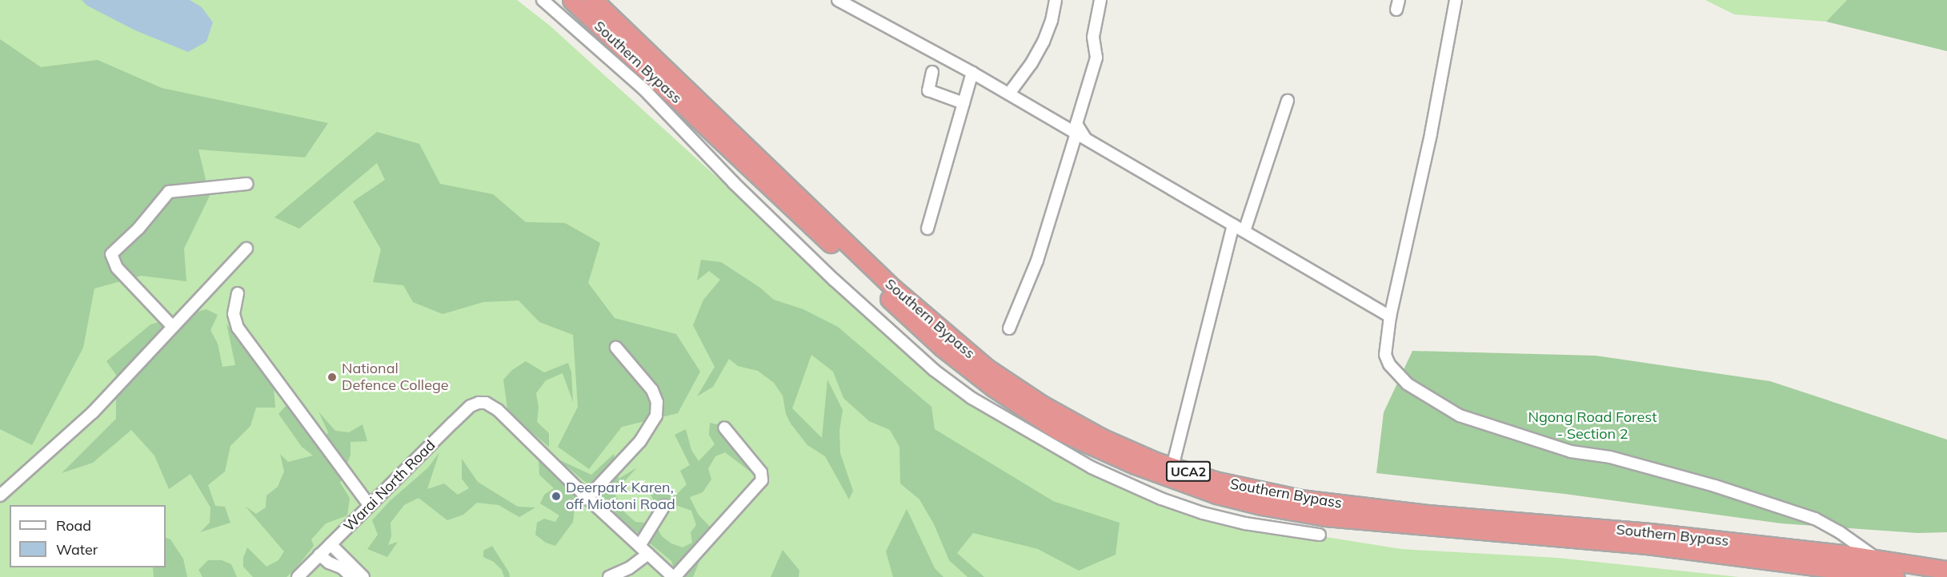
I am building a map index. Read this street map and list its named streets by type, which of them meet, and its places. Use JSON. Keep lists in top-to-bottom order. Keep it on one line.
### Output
{"streets":{"highway":["Southern Bypass","UCA2"],"street":["Warai North Road"]},"parks":["Ngong Road Forest - Section 2"],"places":["National Defence College","Deerpark Karen, off Miotoni Road"],"legend":["Road","Water"]}
